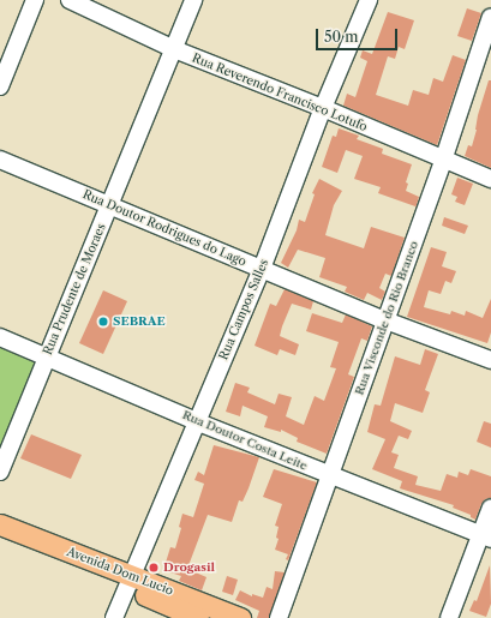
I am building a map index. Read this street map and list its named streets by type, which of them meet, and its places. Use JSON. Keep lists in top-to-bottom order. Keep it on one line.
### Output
{"streets":{"main road":["Avenida Dom Lucio"],"street":["Rua Reverendo Francisco Lotufo","Rua Doutor Rodrigues do Lago","Rua Prudente de Moraes","Rua Campos Salles","Rua Visconde do Rio Branco","Rua Doutor Costa Leite"]},"crossings":[["Rua Reverendo Francisco Lotufo","Rua Prudente de Moraes"],["Rua Reverendo Francisco Lotufo","Rua Campos Salles"],["Rua Reverendo Francisco Lotufo","Rua Visconde do Rio Branco"],["Rua Doutor Rodrigues do Lago","Rua Prudente de Moraes"],["Rua Doutor Rodrigues do Lago","Rua Campos Salles"],["Rua Doutor Rodrigues do Lago","Rua Visconde do Rio Branco"],["Rua Prudente de Moraes","Rua Doutor Costa Leite"],["Rua Campos Salles","Rua Doutor Costa Leite"],["Rua Campos Salles","Avenida Dom Lucio"],["Rua Visconde do Rio Branco","Rua Doutor Costa Leite"]],"places":["SEBRAE","Drogasil"],"scale_bar":"50 m"}
